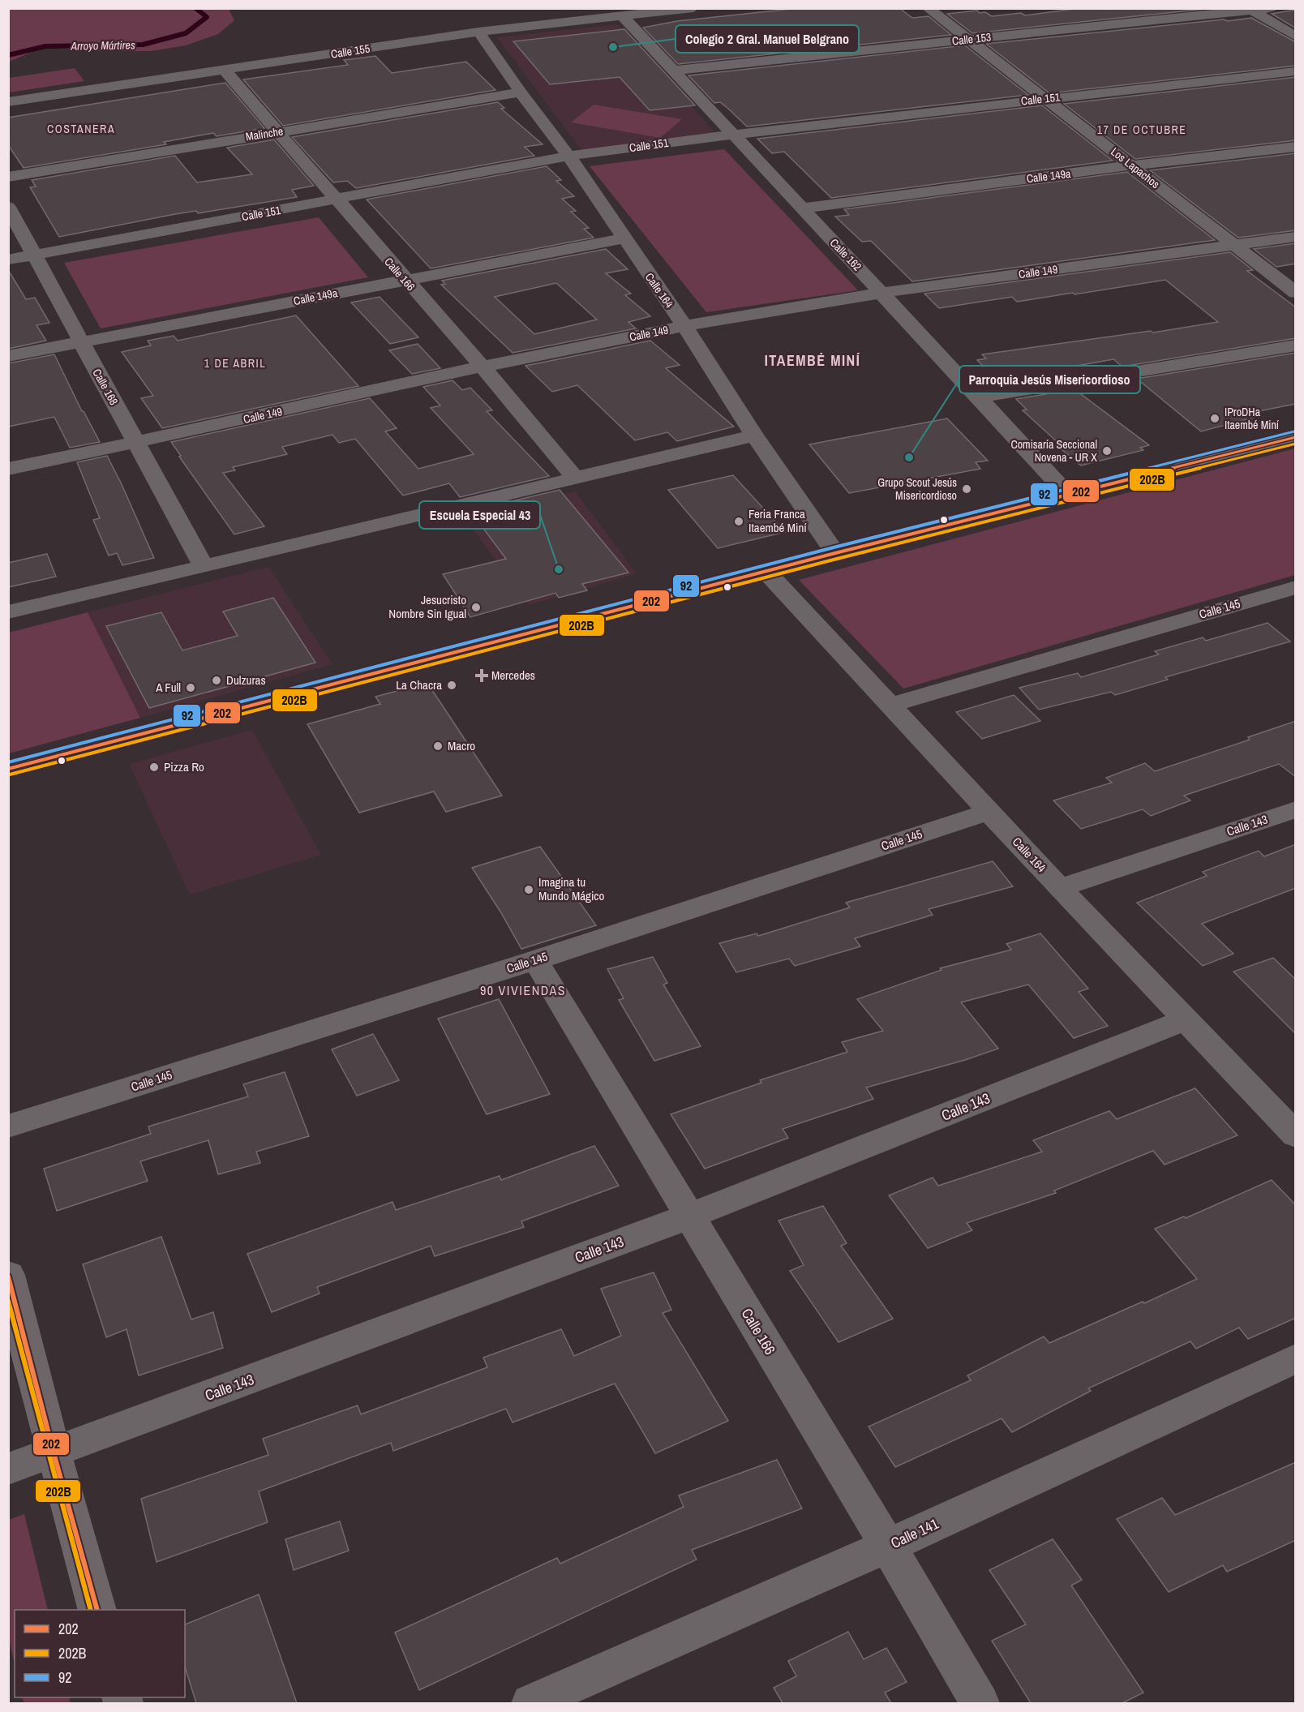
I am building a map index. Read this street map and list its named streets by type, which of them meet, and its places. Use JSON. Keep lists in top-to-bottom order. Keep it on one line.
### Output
{"streets":{"street":["Calle 153","Calle 155","Calle 151","Malinche","Los Lapachos","Calle 149a","Calle 162","Calle 149","Calle 166","Calle 164","Calle 168","Calle 145","Calle 143","Calle 141"]},"crossings":[["Calle 153","Los Lapachos"],["Calle 153","Calle 162"],["Calle 155","Calle 162"],["Calle 155","Calle 166"],["Calle 155","Calle 164"],["Calle 151","Los Lapachos"],["Calle 151","Calle 162"],["Calle 151","Calle 166"],["Calle 151","Calle 164"],["Calle 151","Calle 168"],["Malinche","Calle 166"],["Malinche","Calle 164"],["Los Lapachos","Calle 149a"],["Los Lapachos","Calle 149"],["Calle 149a","Calle 162"],["Calle 149a","Calle 166"],["Calle 149a","Calle 164"],["Calle 149a","Calle 168"],["Calle 162","Calle 149"],["Calle 149","Calle 166"],["Calle 149","Calle 164"],["Calle 149","Calle 168"],["Calle 166","Calle 145"],["Calle 166","Calle 143"],["Calle 166","Calle 141"],["Calle 164","Calle 145"],["Calle 164","Calle 143"]],"districts":["COSTANERA","17 DE OCTUBRE","ITAEMBÉ MINÍ","1 DE ABRIL","90 VIVIENDAS"],"water":["Arroyo Mártires"],"places":{"other":["Colegio 2 Gral. Manuel Belgrano","IProDHa Itaembé Miní","Comisaría Seccional Novena - UR X","Parroquia Jesús Misericordioso","Grupo Scout Jesús Misericordioso","Feria Franca Itaembé Miní","Escuela Especial 43","Jesucristo Nombre Sin Igual","Dulzuras","La Chacra","A Full","Macro","Pizza Ro","Imagina tu Mundo Mágico"],"health":["Mercedes"]},"lines":["transit line 92","transit line 202","transit line 202B"],"legend":["202","202B","92"]}
